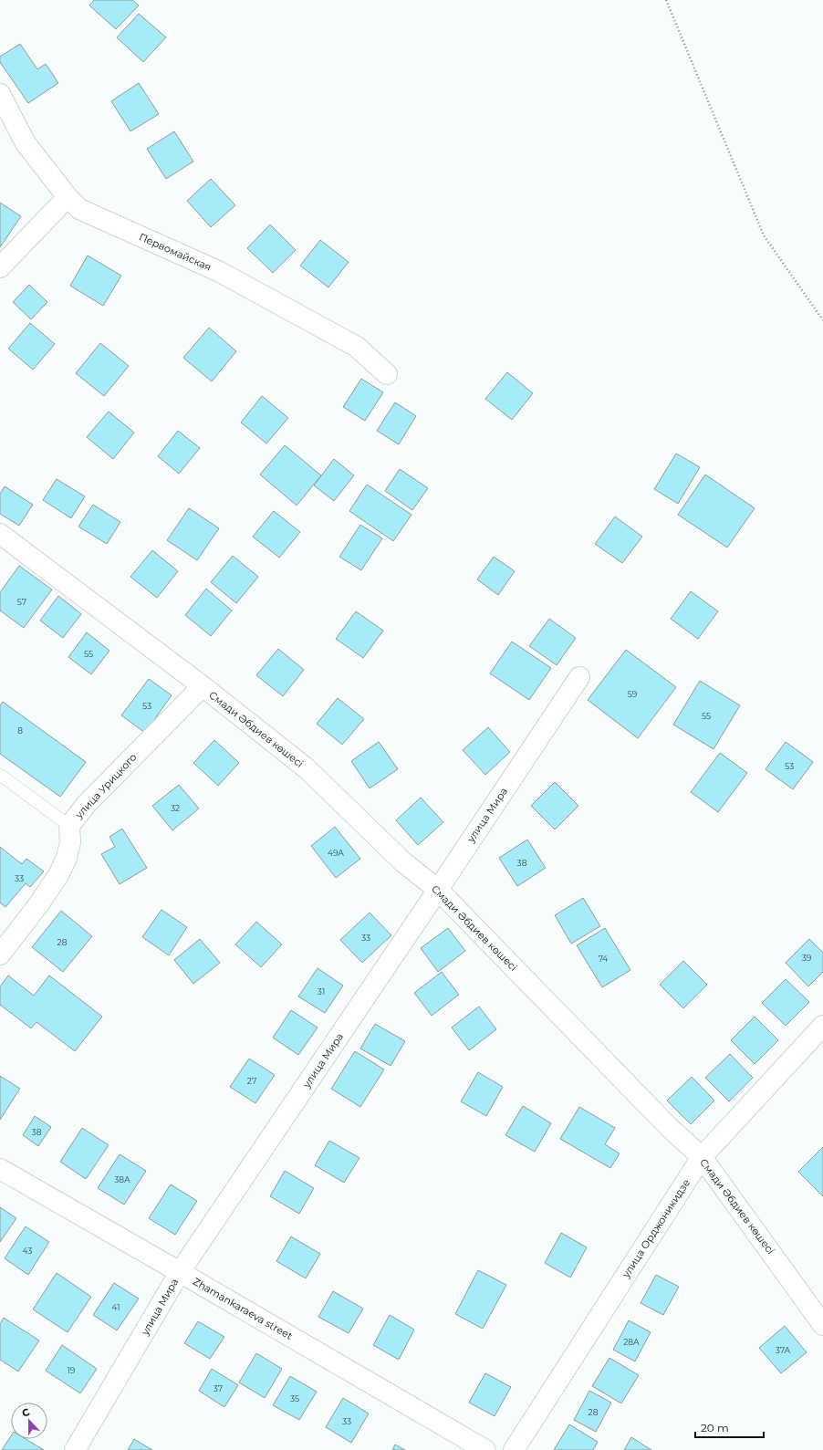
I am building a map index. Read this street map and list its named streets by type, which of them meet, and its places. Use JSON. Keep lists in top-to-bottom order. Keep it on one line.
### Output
{"streets":{"street":["Первомайская","Смади Әбдиев көшесі","улица Урицкого","улица Мира","улица Орджоникидзе","Zhamankaraeva street"]},"crossings":[["Смади Әбдиев көшесі","улица Урицкого"],["Смади Әбдиев көшесі","улица Мира"],["Смади Әбдиев көшесі","улица Орджоникидзе"],["улица Мира","Zhamankaraeva street"]],"house_numbers":["57","55","59","53","55","8","53","32","49А","38","33","33","28","39","74","31","27","38","38А","43","41","28А","37А","19","37","35","28","33"],"scale_bar":"20 m","north":"top"}
